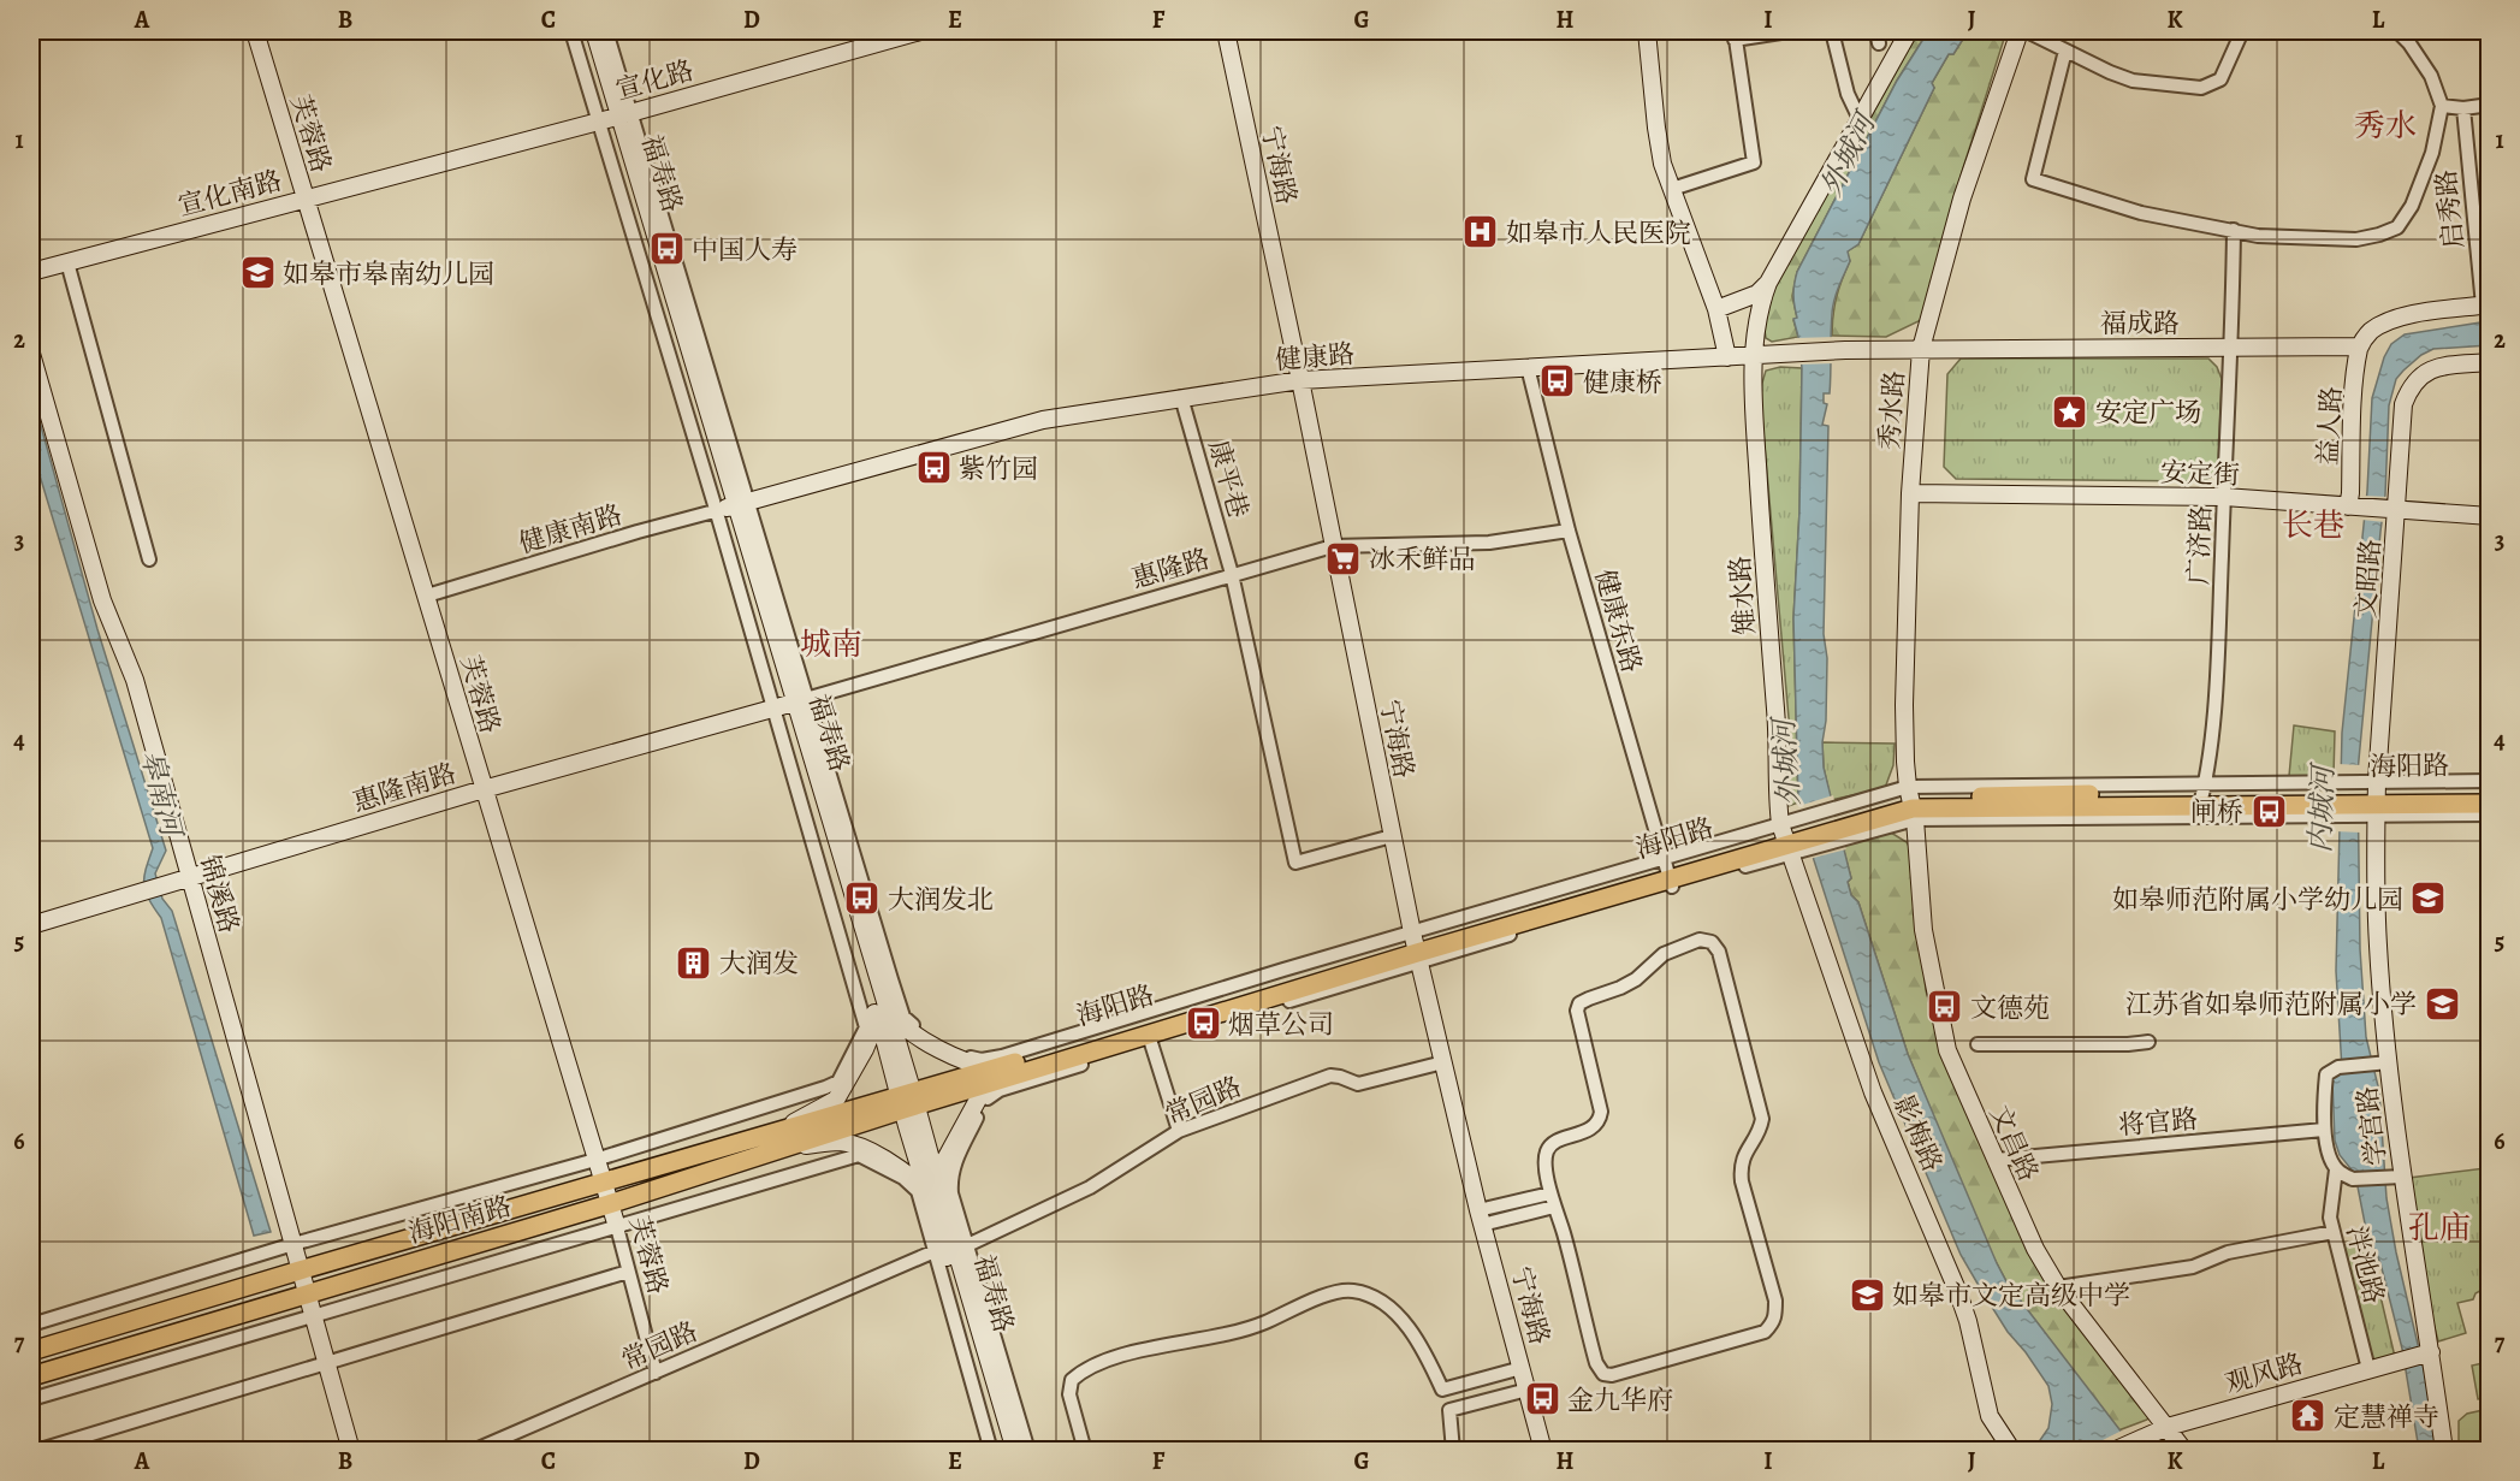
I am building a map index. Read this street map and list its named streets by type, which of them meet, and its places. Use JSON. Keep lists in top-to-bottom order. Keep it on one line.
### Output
{"streets":{"main road":["海阳路","海阳南路"],"street":["宣化路","芙蓉路","宁海路","福寿路","宣化南路","启秀路","福成路","健康路","秀水路","益人路","安定街","康平巷","健康南路","广济路","惠隆路","文昭路","雉水路","健康东路","惠隆南路","锦溪路","常园路","将官路","学宫路","影梅路","文昌路","泮池路","观风路"]},"crossings":[["宣化路","福寿路"],["宣化路","宣化南路"],["芙蓉路","宣化南路"],["芙蓉路","健康南路"],["芙蓉路","惠隆南路"],["芙蓉路","常园路"],["芙蓉路","海阳南路"],["宁海路","健康路"],["宁海路","康平巷"],["宁海路","惠隆路"],["宁海路","海阳路"],["宁海路","常园路"],["福寿路","宣化南路"],["福寿路","健康路"],["福寿路","健康南路"],["福寿路","惠隆路"],["福寿路","海阳路"],["福寿路","惠隆南路"],["福寿路","常园路"],["福寿路","海阳南路"],["福成路","健康路"],["福成路","秀水路"],["福成路","益人路"],["福成路","广济路"],["健康路","秀水路"],["健康路","康平巷"],["健康路","健康南路"],["健康路","雉水路"],["健康路","健康东路"],["秀水路","安定街"],["秀水路","海阳路"],["秀水路","文昌路"],["益人路","安定街"],["安定街","广济路"],["安定街","文昭路"],["康平巷","惠隆路"],["广济路","海阳路"],["惠隆路","健康东路"],["惠隆路","惠隆南路"],["文昭路","海阳路"],["文昭路","学宫路"],["雉水路","海阳路"],["雉水路","影梅路"],["健康东路","海阳路"],["海阳路","学宫路"],["海阳路","影梅路"],["海阳路","文昌路"],["海阳路","海阳南路"],["惠隆南路","锦溪路"],["锦溪路","海阳南路"],["将官路","文昌路"],["将官路","泮池路"],["学宫路","泮池路"],["学宫路","观风路"],["文昌路","观风路"],["泮池路","观风路"]],"districts":["秀水","长巷","城南","孔庙"],"water":["外城河","皋南河","内城河"],"places":{"hospital":["如皋市人民医院"],"bus stop":["中国人寿","健康桥","紫竹园","闸桥","大润发北","文德苑","烟草公司","金九华府"],"school or university":["如皋市皋南幼儿园","如皋师范附属小学幼儿园","江苏省如皋师范附属小学","如皋市文定高级中学"],"place":["安定广场"],"supermarket":["冰禾鲜品"],"building":["大润发"],"temple":["定慧禅寺"]},"grid":{"columns":["A","B","C","D","E","F","G","H","I","J","K","L"],"rows":["1","2","3","4","5","6","7"]}}
